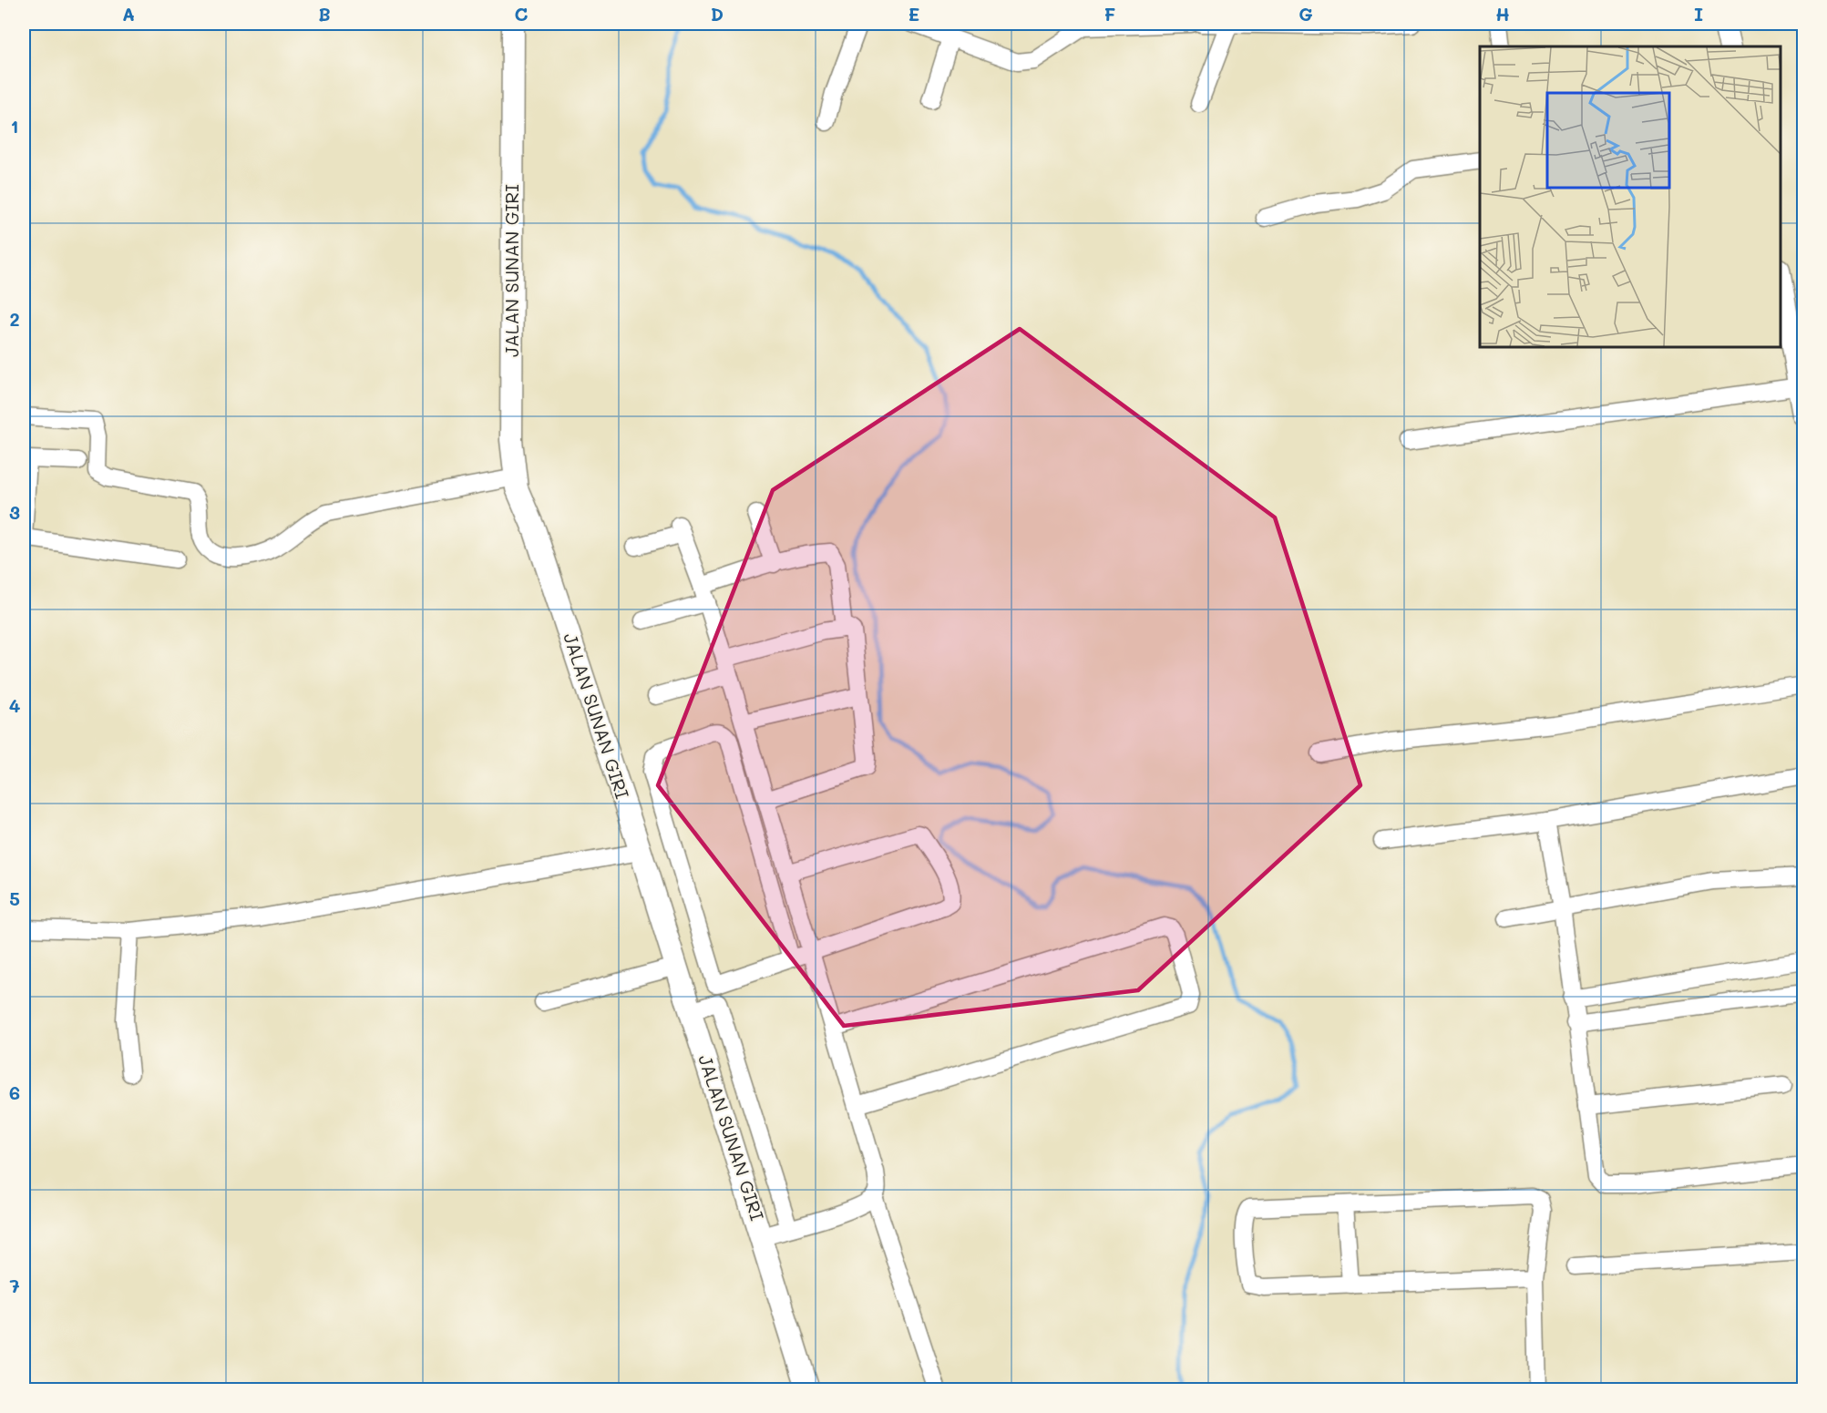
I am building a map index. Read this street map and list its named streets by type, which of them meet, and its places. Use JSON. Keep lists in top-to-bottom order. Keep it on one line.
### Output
{"streets":{"street":["JALAN SUNAN GIRI"]},"grid":{"columns":["A","B","C","D","E","F","G","H","I"],"rows":["1","2","3","4","5","6","7"]}}
